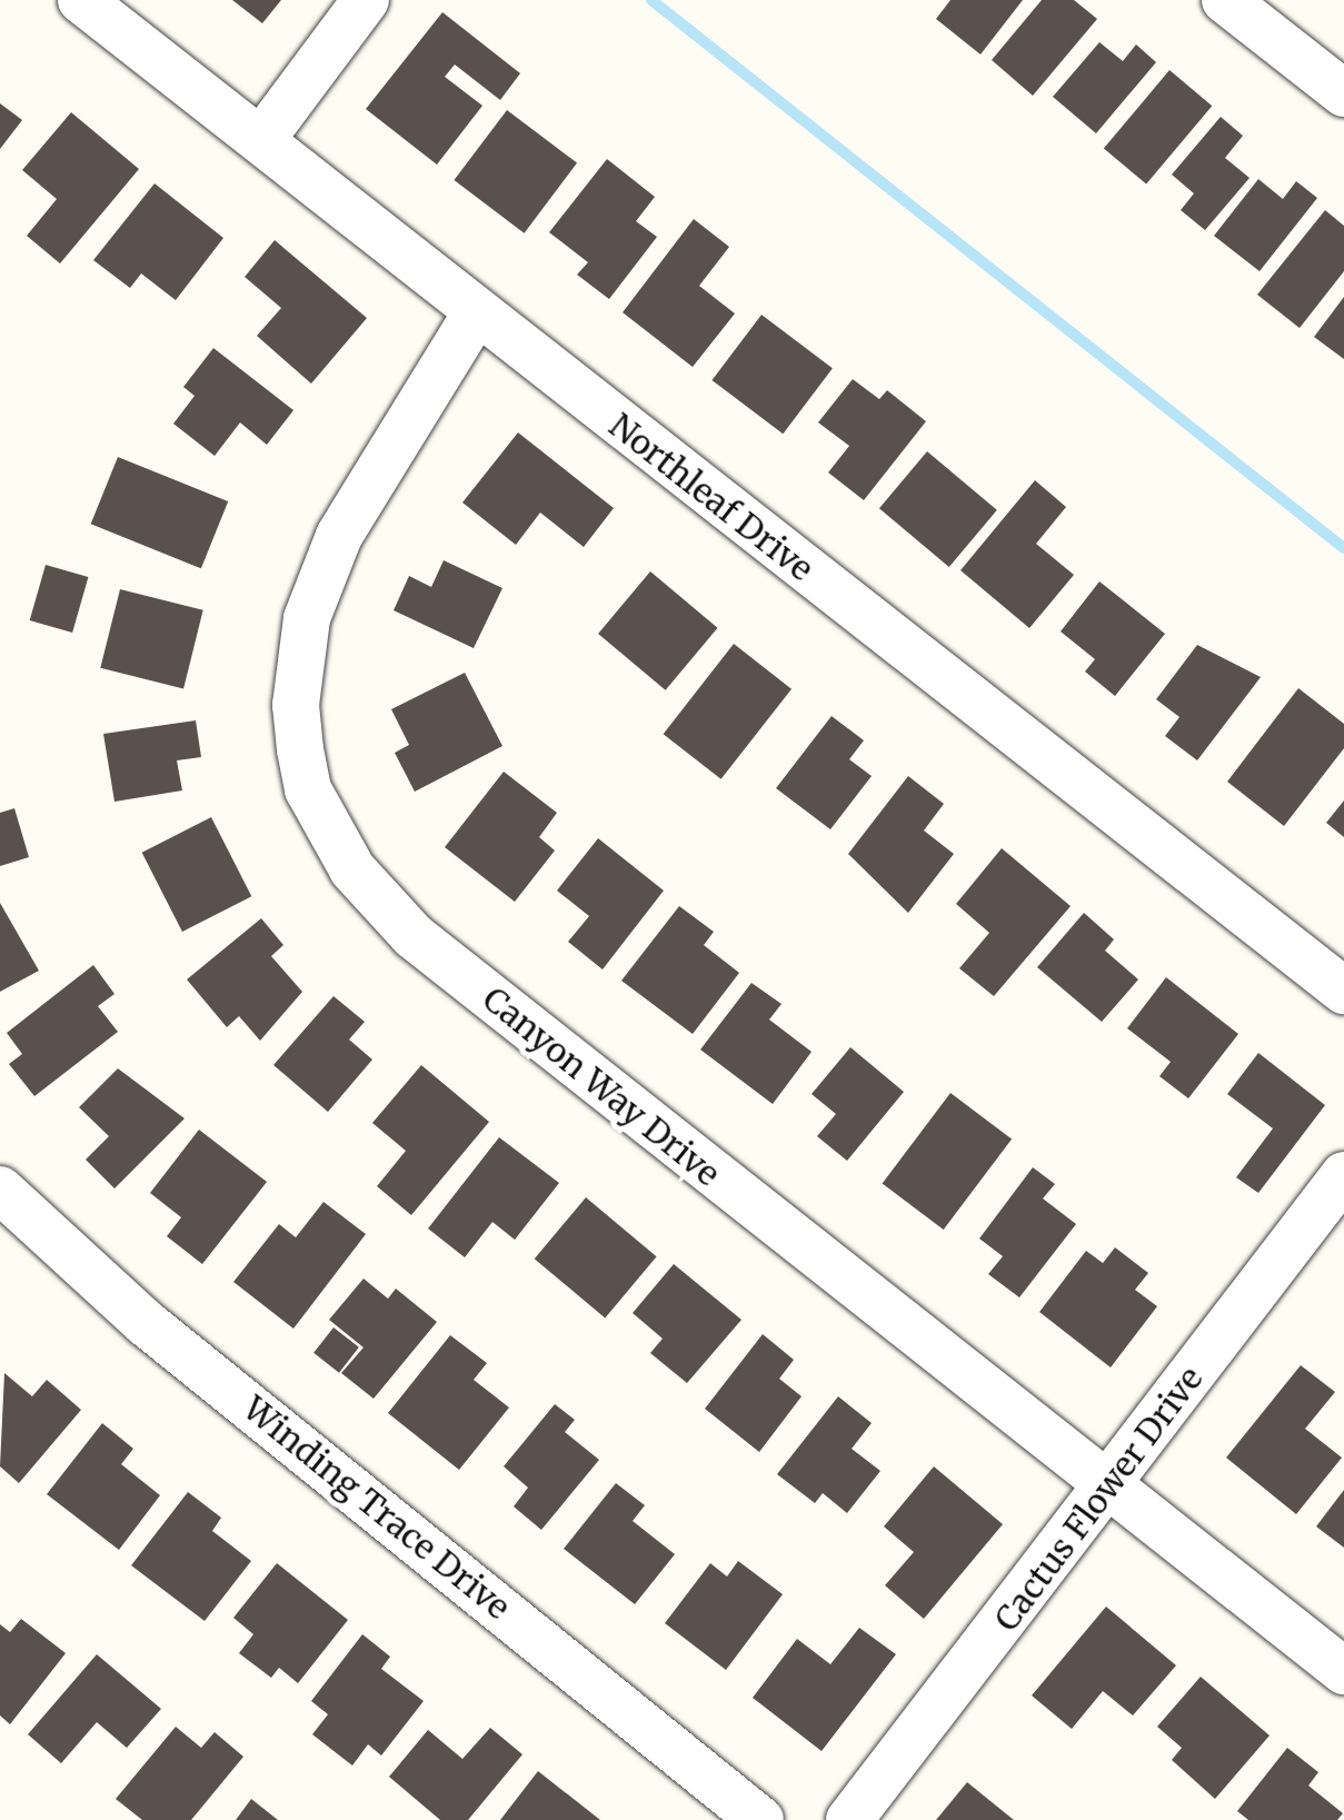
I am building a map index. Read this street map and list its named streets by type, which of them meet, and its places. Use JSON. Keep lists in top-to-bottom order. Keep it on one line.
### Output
{"streets":{"street":["Northleaf Drive","Canyon Way Drive","Cactus Flower Drive","Winding Trace Drive"]},"crossings":[["Northleaf Drive","Canyon Way Drive"],["Canyon Way Drive","Cactus Flower Drive"]]}
